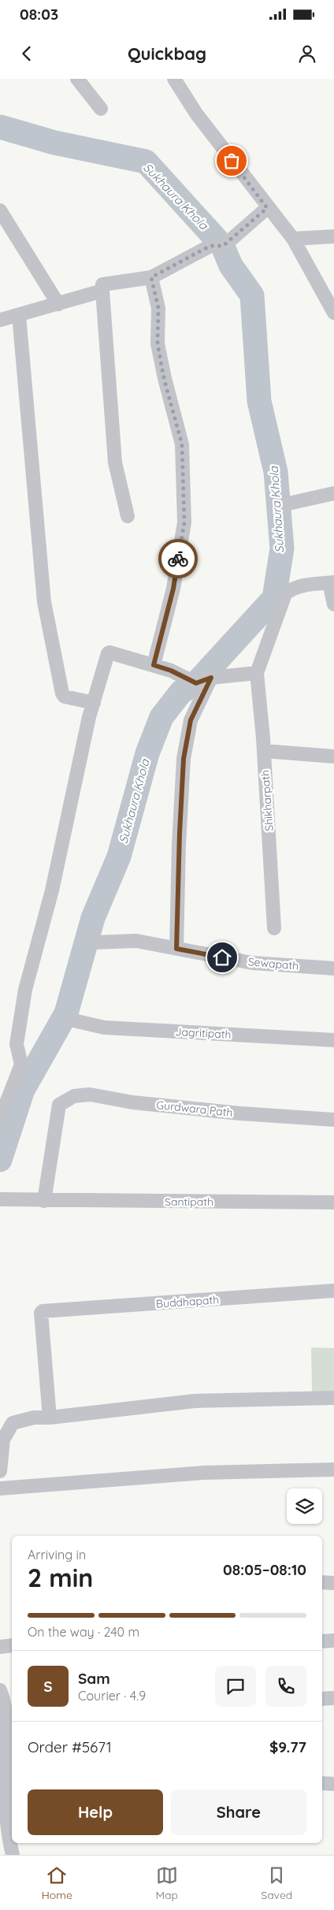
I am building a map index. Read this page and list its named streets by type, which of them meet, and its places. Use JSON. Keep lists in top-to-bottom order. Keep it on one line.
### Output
{"streets":{"street":["Shikharpath","Sewapath","Jagritipath","Gurdwara Path","Santipath","Buddhapath"]},"crossings":[["Gurdwara Path","Santipath"]],"water":["Sukhaura Khola"],"page":{"status":"08:03","header":"Quickbag","heading":["2 min","Arriving in","08:05–08:10"],"panel":["Sam","Courier · 4.9","Order #5671","$9.77"],"bar":"On the way · 240 m","round":"S","buttons":["Help","Share"],"tabs":["Home","Map","Saved"]}}
